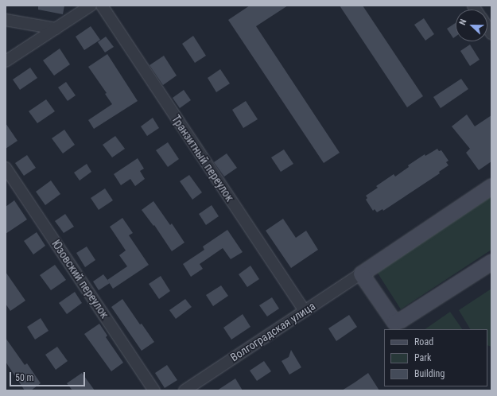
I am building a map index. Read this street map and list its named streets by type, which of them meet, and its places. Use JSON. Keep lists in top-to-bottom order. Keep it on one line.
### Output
{"streets":{"street":["Транзитный переулок","Юзовский переулок","Волгоградская улица"]},"crossings":[["Транзитный переулок","Волгоградская улица"]],"legend":["Road","Park","Building"],"scale_bar":"50 m","north":"left"}
